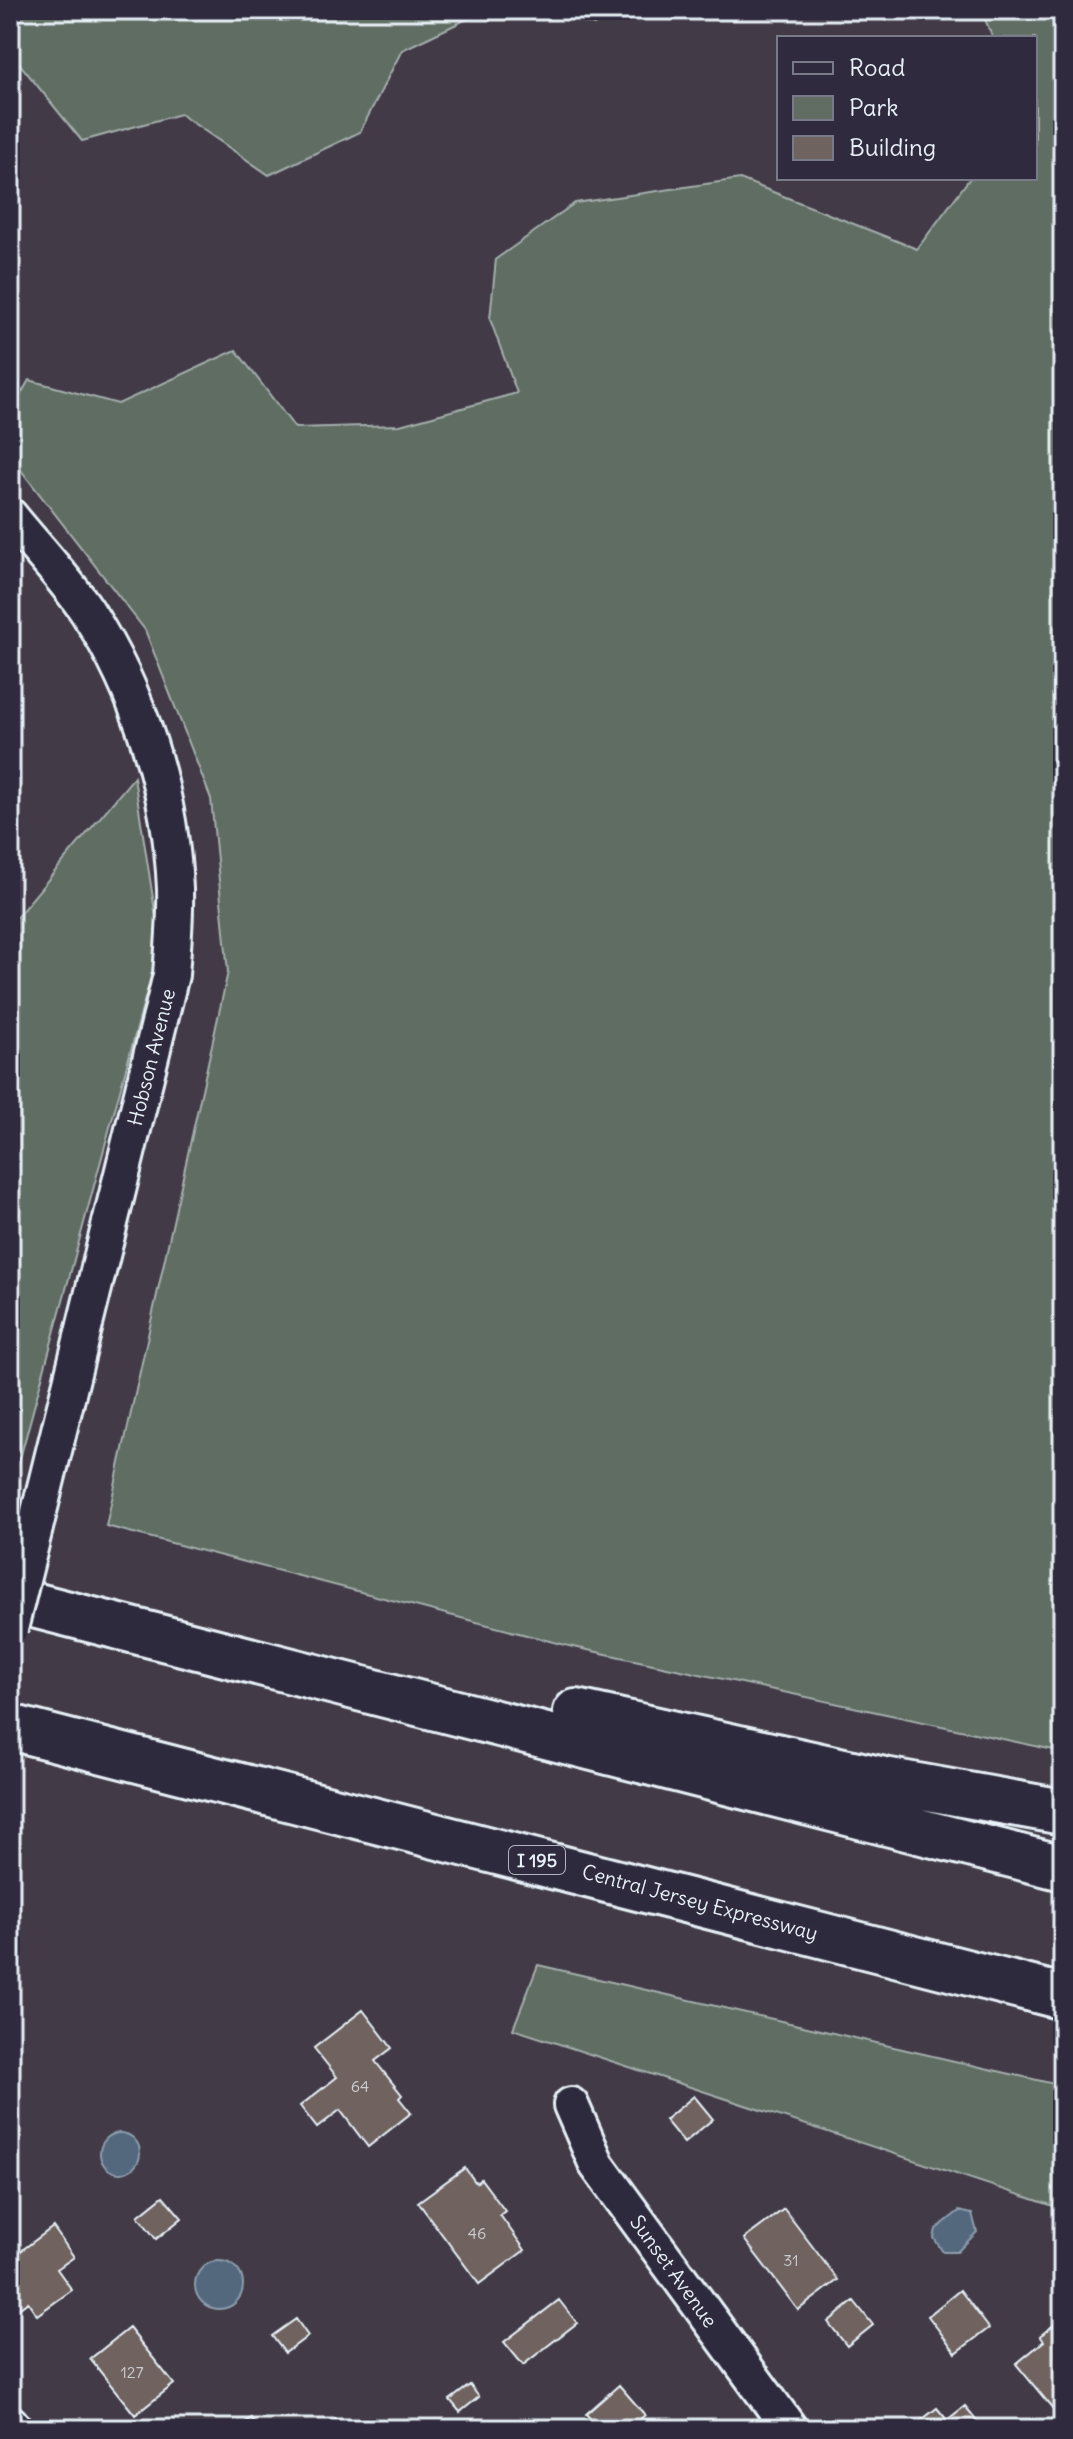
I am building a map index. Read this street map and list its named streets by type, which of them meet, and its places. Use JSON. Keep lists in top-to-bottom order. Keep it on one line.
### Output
{"streets":{"highway":["I 195","Central Jersey Expressway"],"street":["Hobson Avenue","Sunset Avenue"]},"house_numbers":["64","46","31","127"],"legend":["Road","Park","Building"]}
